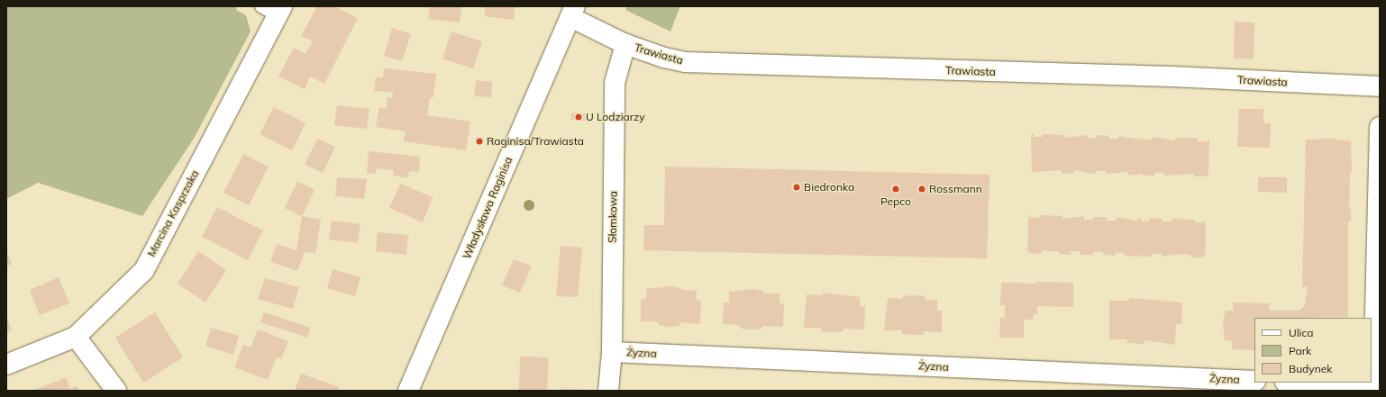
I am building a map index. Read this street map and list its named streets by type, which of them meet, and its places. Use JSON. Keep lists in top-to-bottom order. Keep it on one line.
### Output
{"streets":{"street":["Trawiasta","Władysława Raginisa","Marcina Kasprzaka","Słomkowa","Żyzna"]},"crossings":[["Trawiasta","Władysława Raginisa"],["Trawiasta","Słomkowa"],["Słomkowa","Żyzna"]],"places":["U Lodziarzy","Raginisa/Trawiasta","Biedronka","Pepco","Rossmann"],"legend":["Ulica","Park","Budynek"]}
